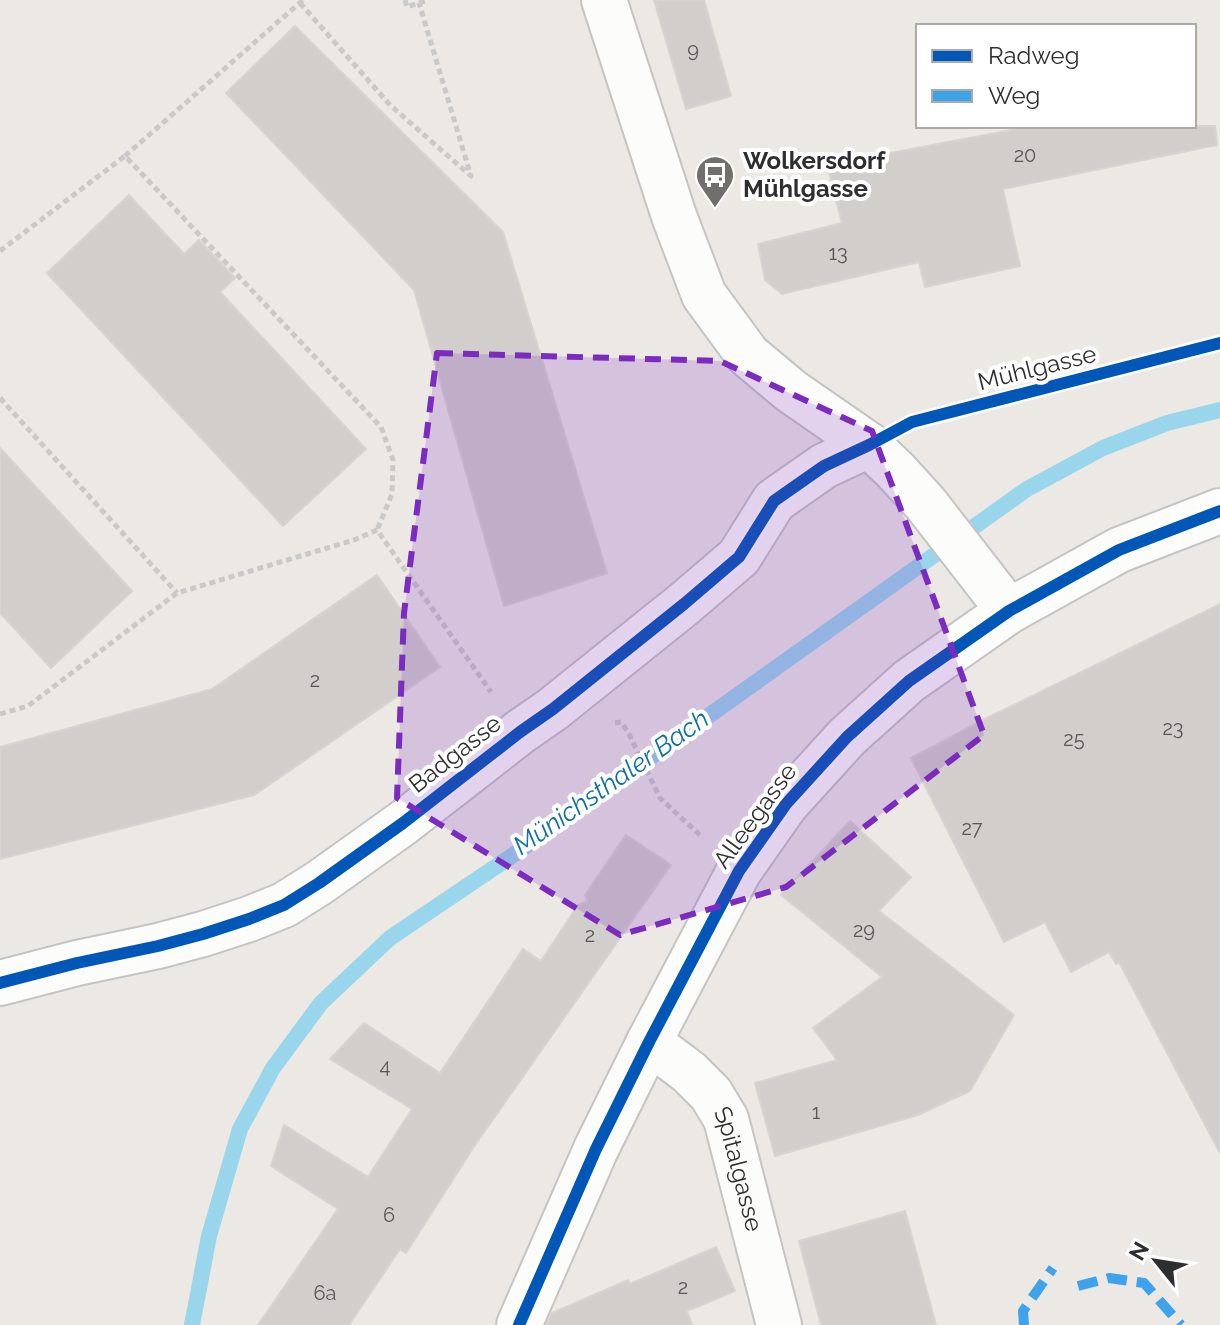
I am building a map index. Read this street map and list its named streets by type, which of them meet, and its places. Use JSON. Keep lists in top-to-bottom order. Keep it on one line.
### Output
{"streets":{"street":["Badgasse","Alleegasse","Spitalgasse"],"cycle path":["Mühlgasse"]},"crossings":[["Alleegasse","Spitalgasse"]],"water":["Münichsthaler Bach"],"places":{"bus stop":["Wolkersdorf Mühlgasse"]},"house_numbers":["9","20","13","2","23","25","27","29","2","4","1","6","2","6a"],"legend":["Radweg","Weg"],"north":"top left"}
